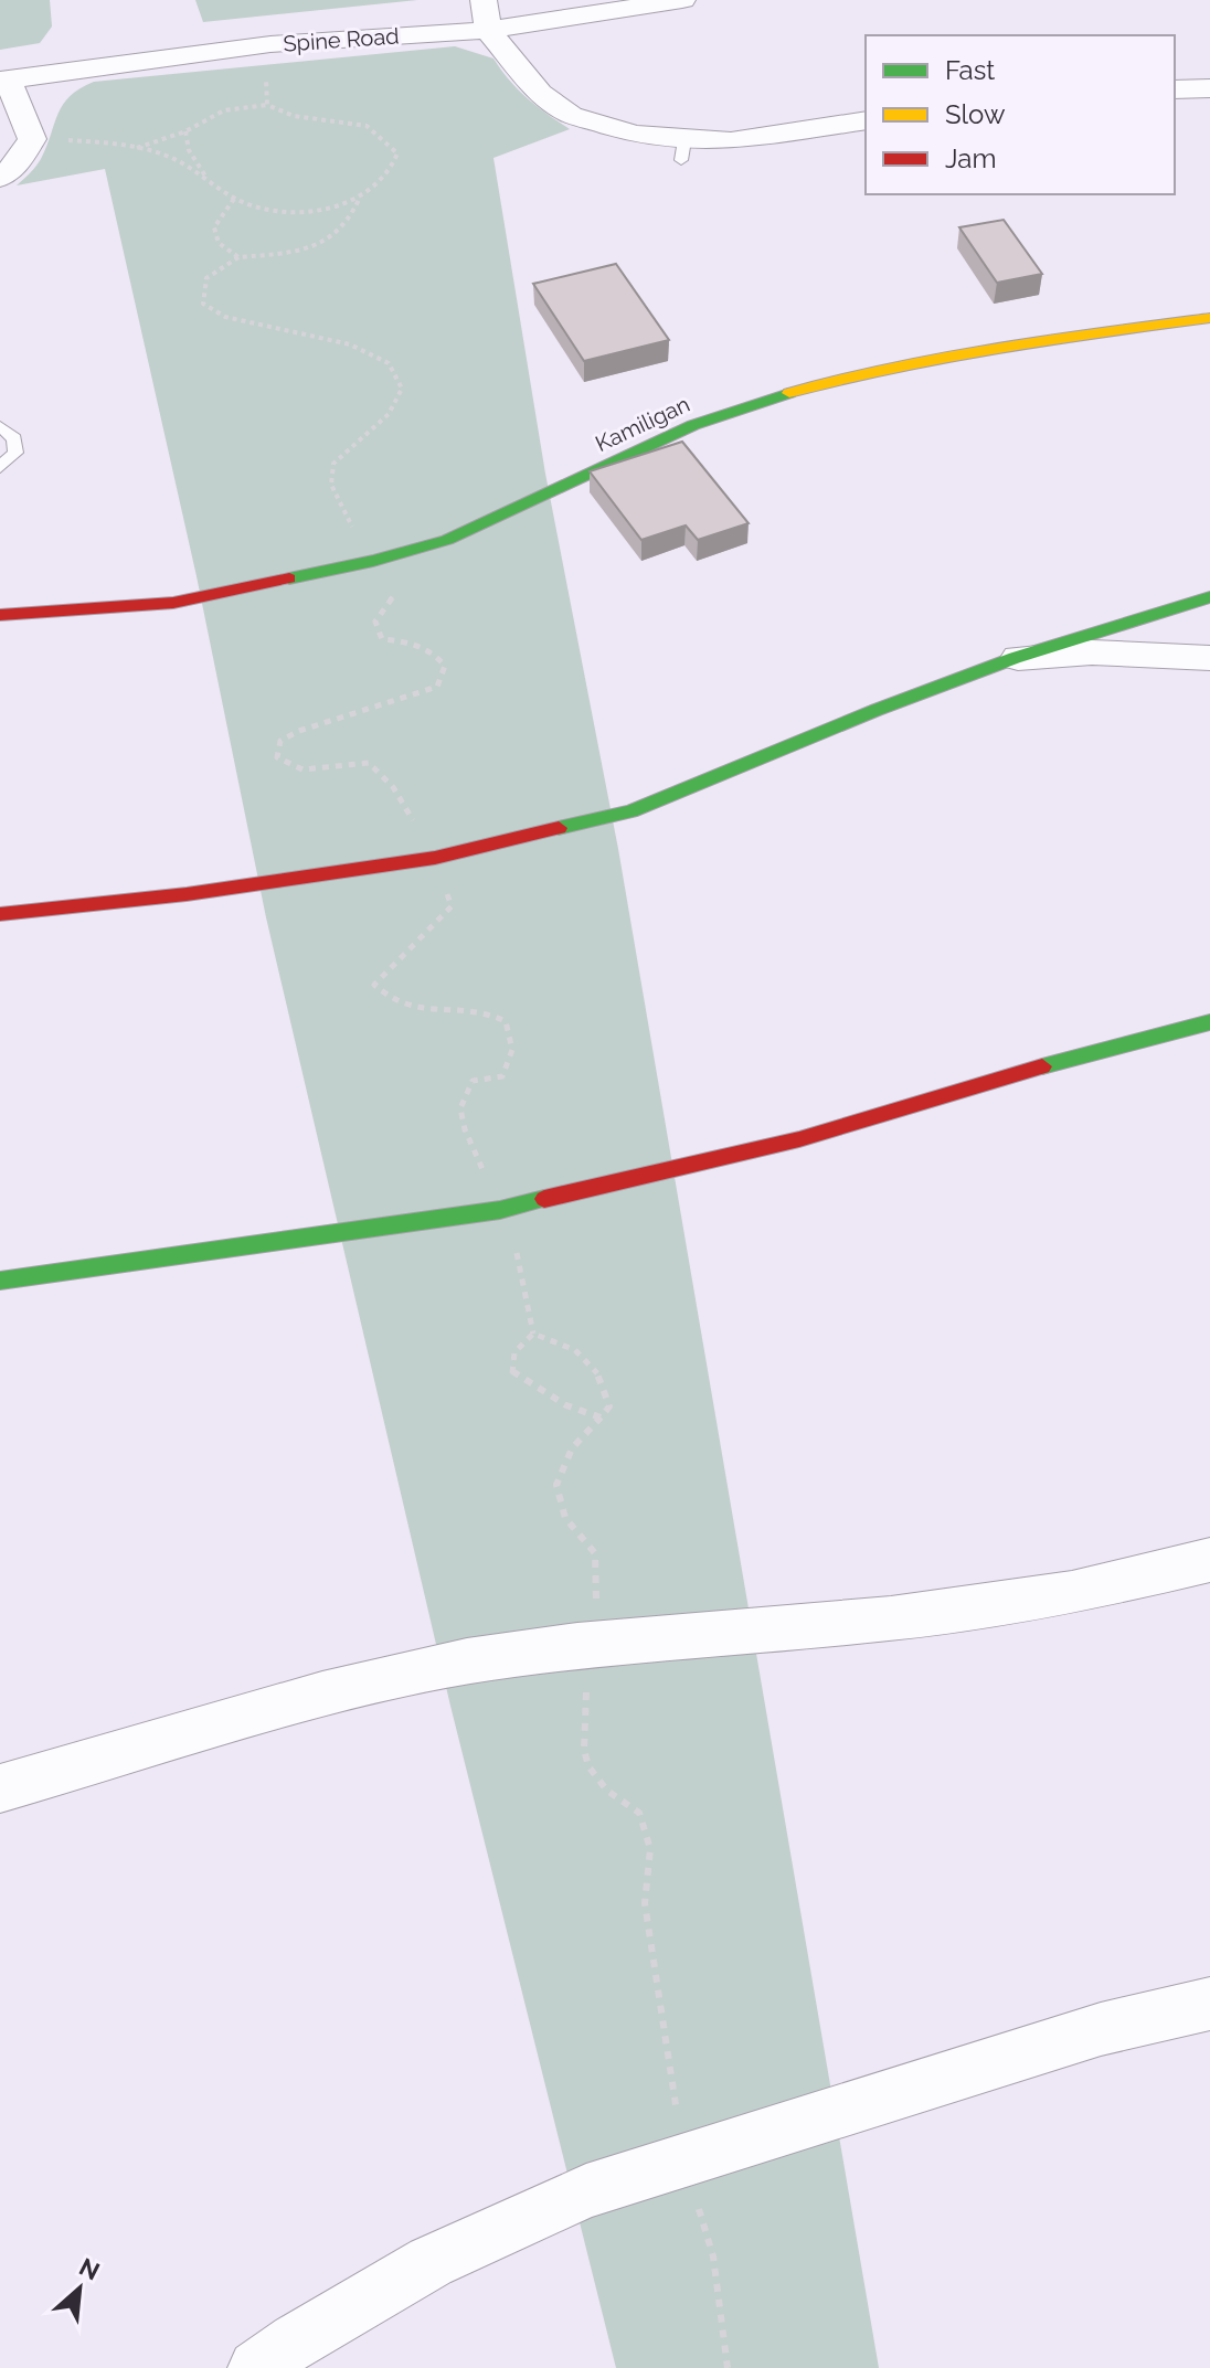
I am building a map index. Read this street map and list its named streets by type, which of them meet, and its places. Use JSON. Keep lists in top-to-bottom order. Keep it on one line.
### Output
{"streets":{"street":["Spine Road","Kamiligan"]},"legend":["Fast","Slow","Jam"],"north":"top right"}
